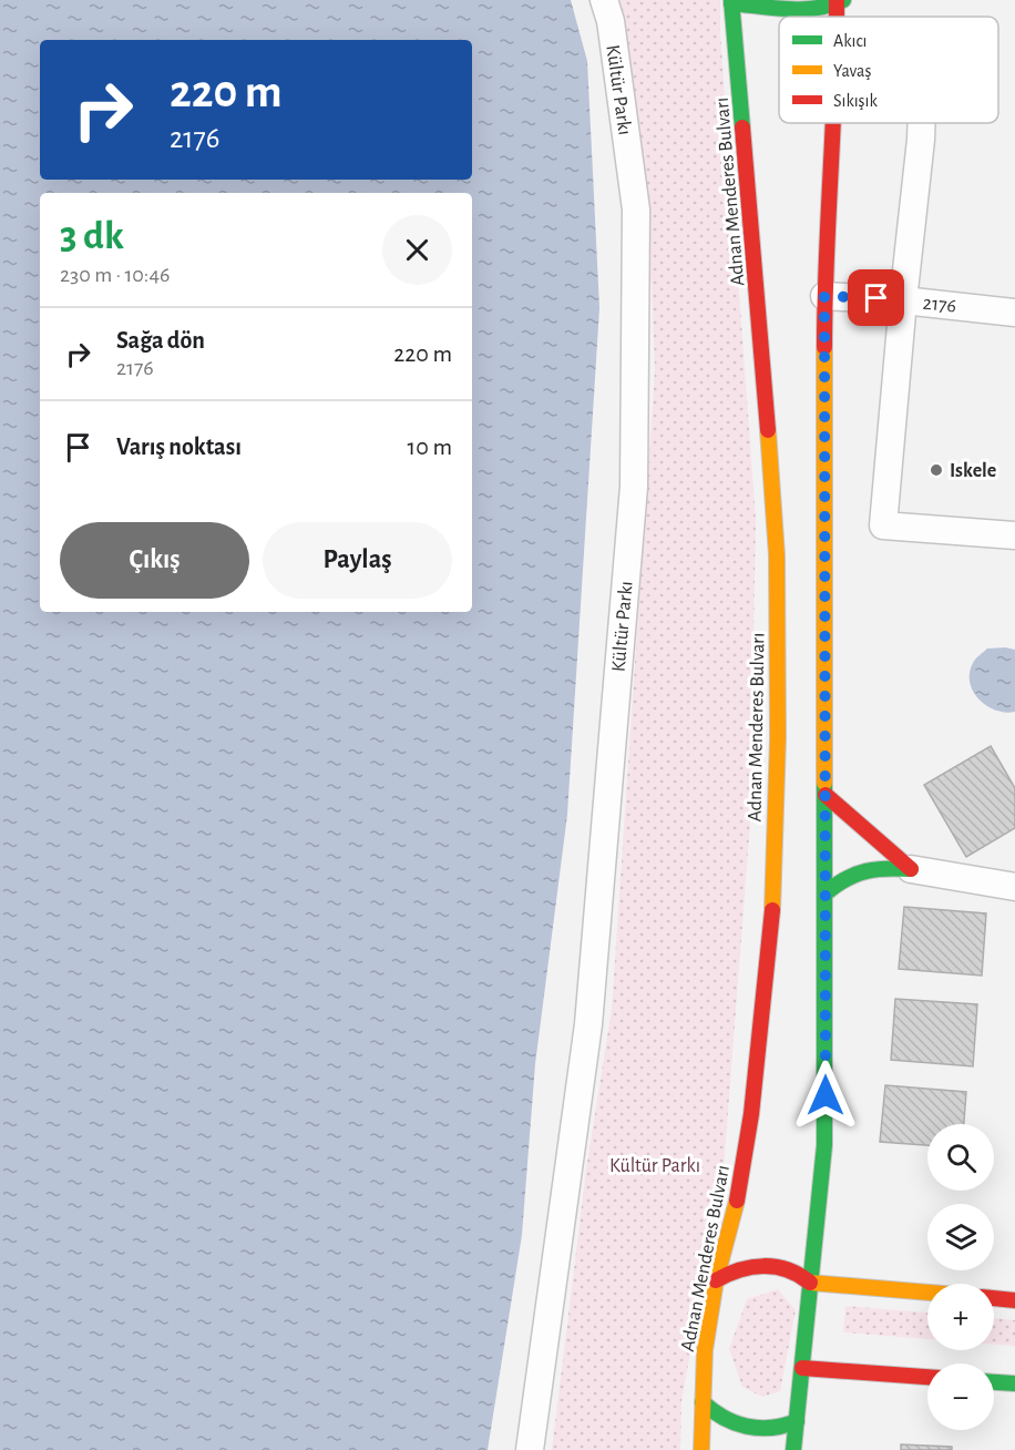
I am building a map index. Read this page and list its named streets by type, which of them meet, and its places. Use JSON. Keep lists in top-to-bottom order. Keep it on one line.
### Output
{"streets":{"main road":["Adnan Menderes Bulvarı"],"street":["Kültür Parkı","2176"]},"parks":["Kültür Parkı"],"places":["Iskele"],"legend":["Akıcı","Yavaş","Sıkışık"],"page":{"turn":["220 m","2176"],"heading":["3 dk","230 m · 10:46"],"list":[{"name":"Sağa dön","note":"2176","value":"220 m"},{"name":"Varış noktası","value":"10 m"}],"buttons":["Çıkış","Paylaş"],"map_buttons":["+","−"]}}
